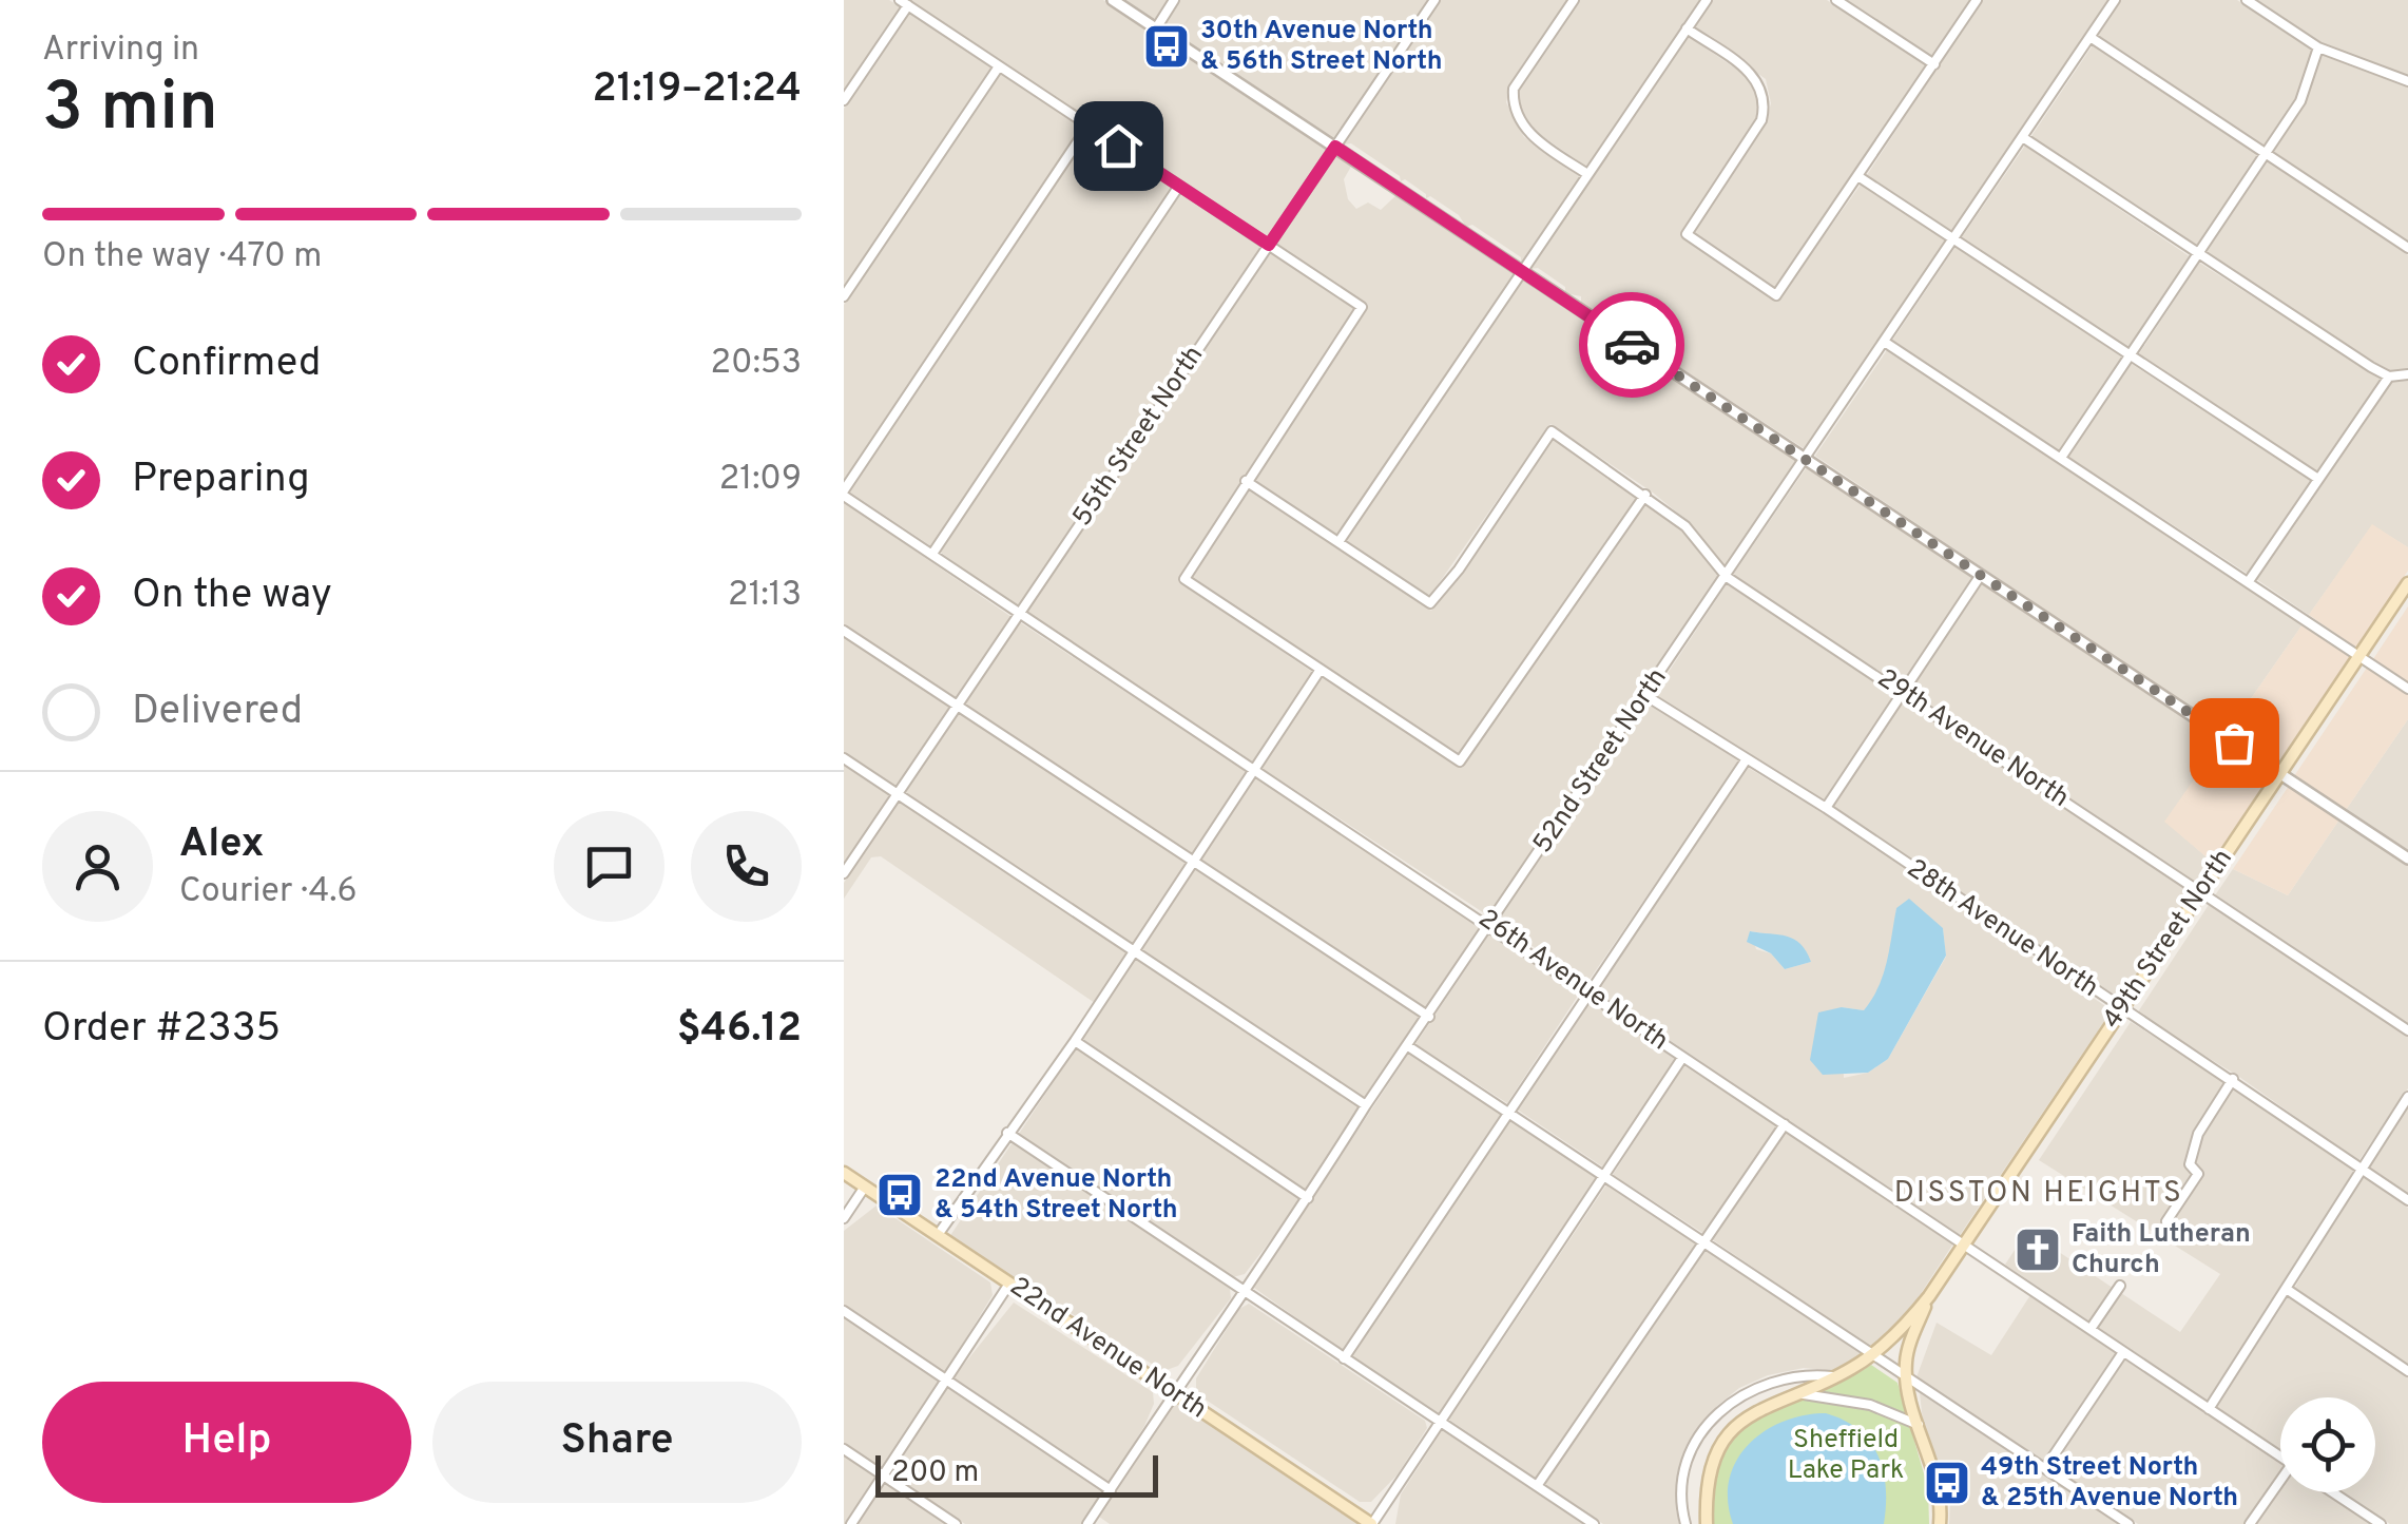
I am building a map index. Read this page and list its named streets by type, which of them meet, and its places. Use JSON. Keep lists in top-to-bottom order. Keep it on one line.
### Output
{"streets":{"main road":["49th Street North","22nd Avenue North"],"street":["55th Street North","29th Avenue North","52nd Street North","28th Avenue North","26th Avenue North"]},"crossings":[["55th Street North","26th Avenue North"],["29th Avenue North","52nd Street North"],["29th Avenue North","49th Street North"],["52nd Street North","28th Avenue North"],["52nd Street North","26th Avenue North"],["52nd Street North","22nd Avenue North"],["28th Avenue North","49th Street North"],["49th Street North","26th Avenue North"]],"districts":["DISSTON HEIGHTS"],"parks":["Sheffield Lake Park"],"places":{"bus stop":["30th Avenue North & 56th Street North","22nd Avenue North & 54th Street North","49th Street North & 25th Avenue North"],"church":["Faith Lutheran Church"]},"scale_bar":"200 m","page":{"heading":["3 min","Arriving in","21:19–21:24"],"panel":["Alex","Courier · 4.6","Order #2335","$46.12"],"bar":"On the way · 470 m","list":[["Confirmed","20:53"],["Preparing","21:09"],["On the way","21:13"],"Delivered"],"buttons":["Help","Share"],"scale":"200 m"}}
